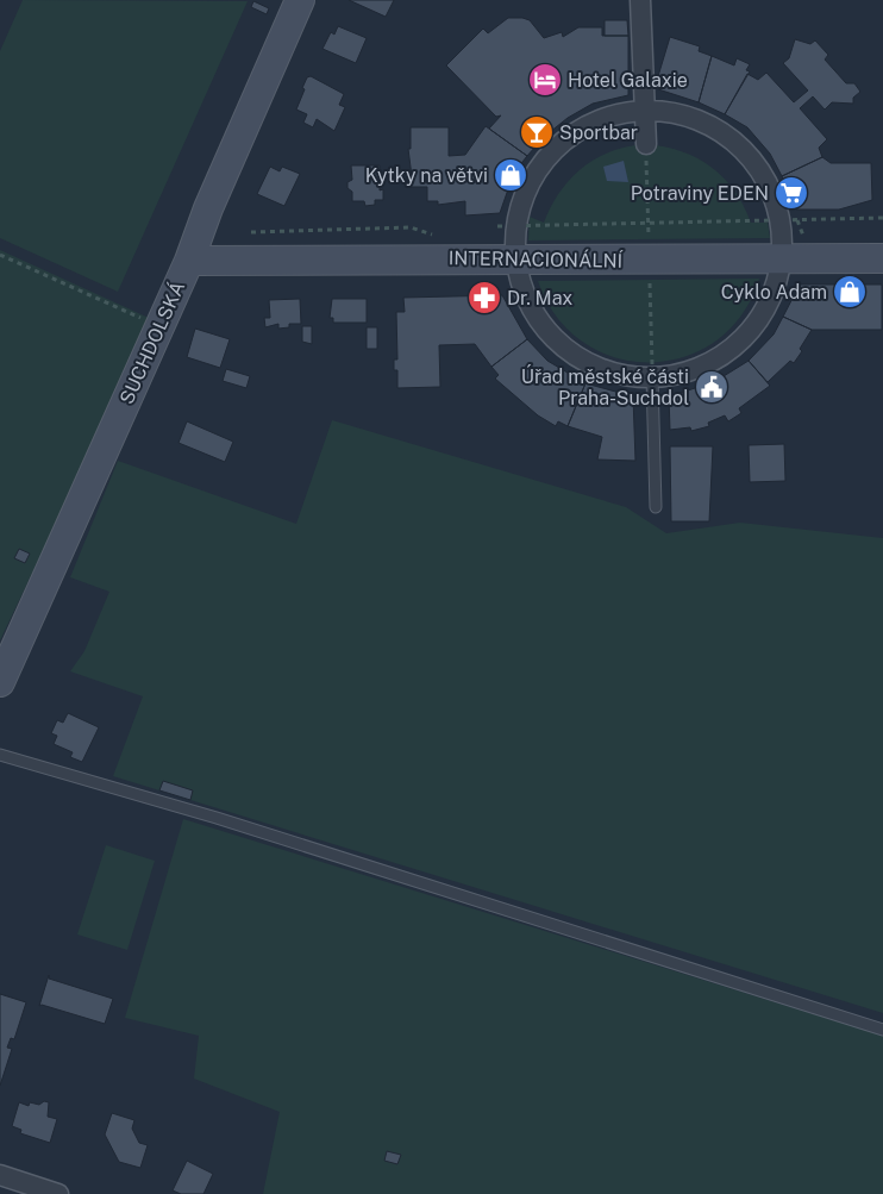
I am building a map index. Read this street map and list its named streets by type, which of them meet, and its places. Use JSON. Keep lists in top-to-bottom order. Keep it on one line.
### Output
{"streets":{"street":["INTERNACIONÁLNÍ","SUCHDOLSKÁ"]},"crossings":[["INTERNACIONÁLNÍ","SUCHDOLSKÁ"]],"places":{"hotel":["Hotel Galaxie"],"bar":["Sportbar"],"shop":["Kytky na větvi","Cyklo Adam"],"supermarket":["Potraviny EDEN"],"pharmacy":["Dr. Max"],"public building":["Úřad městské části Praha-Suchdol"]}}
